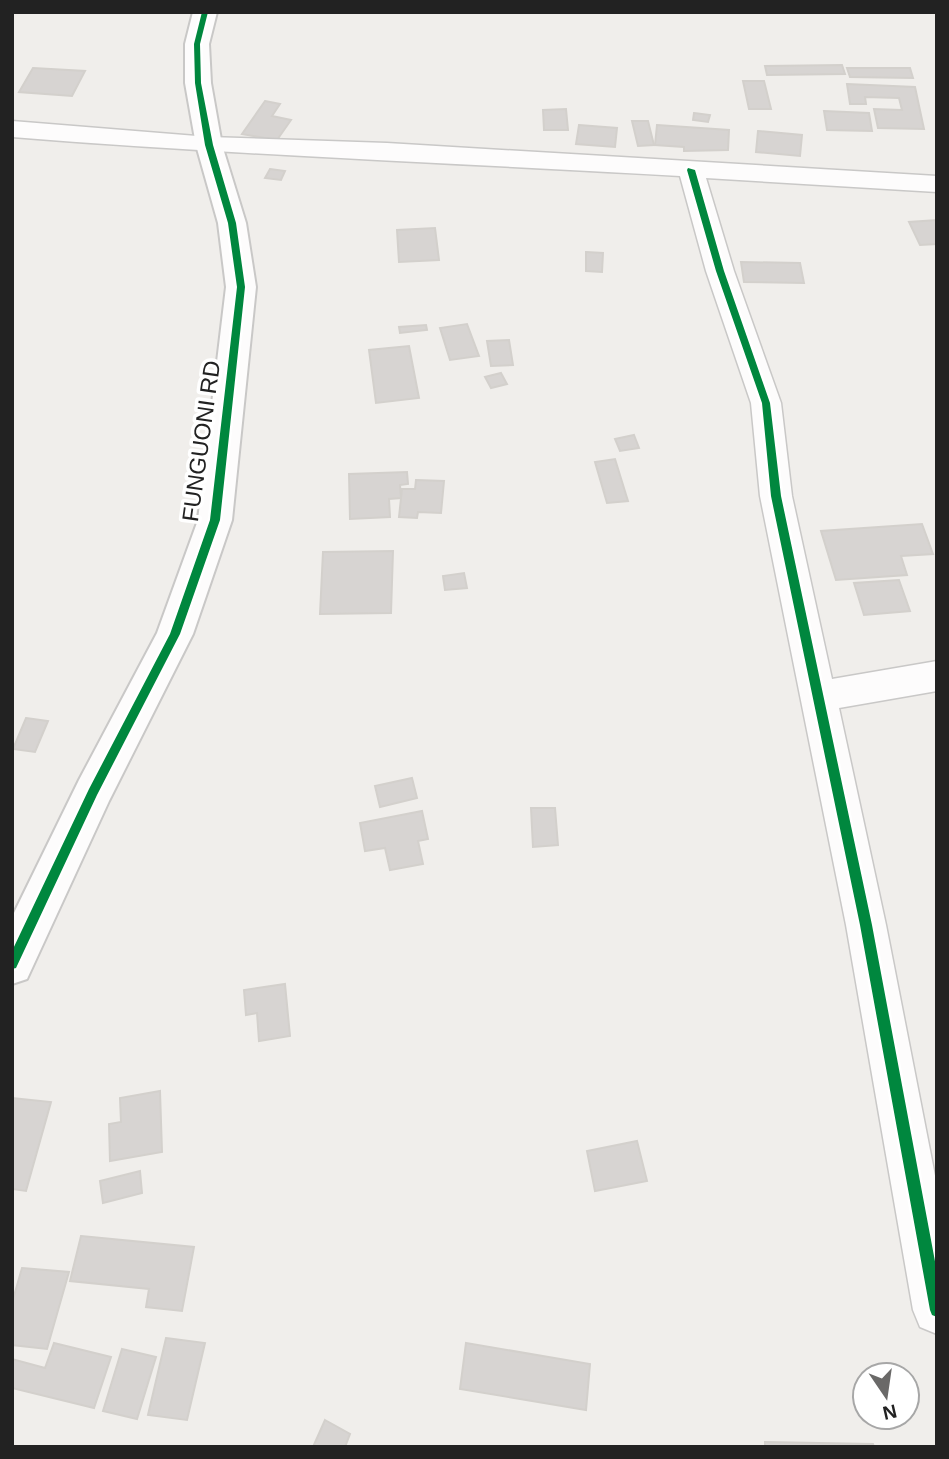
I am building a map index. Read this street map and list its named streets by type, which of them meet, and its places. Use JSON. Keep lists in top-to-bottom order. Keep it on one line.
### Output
{"streets":{"street":["FUNGUONI RD"]},"north":"bottom"}
